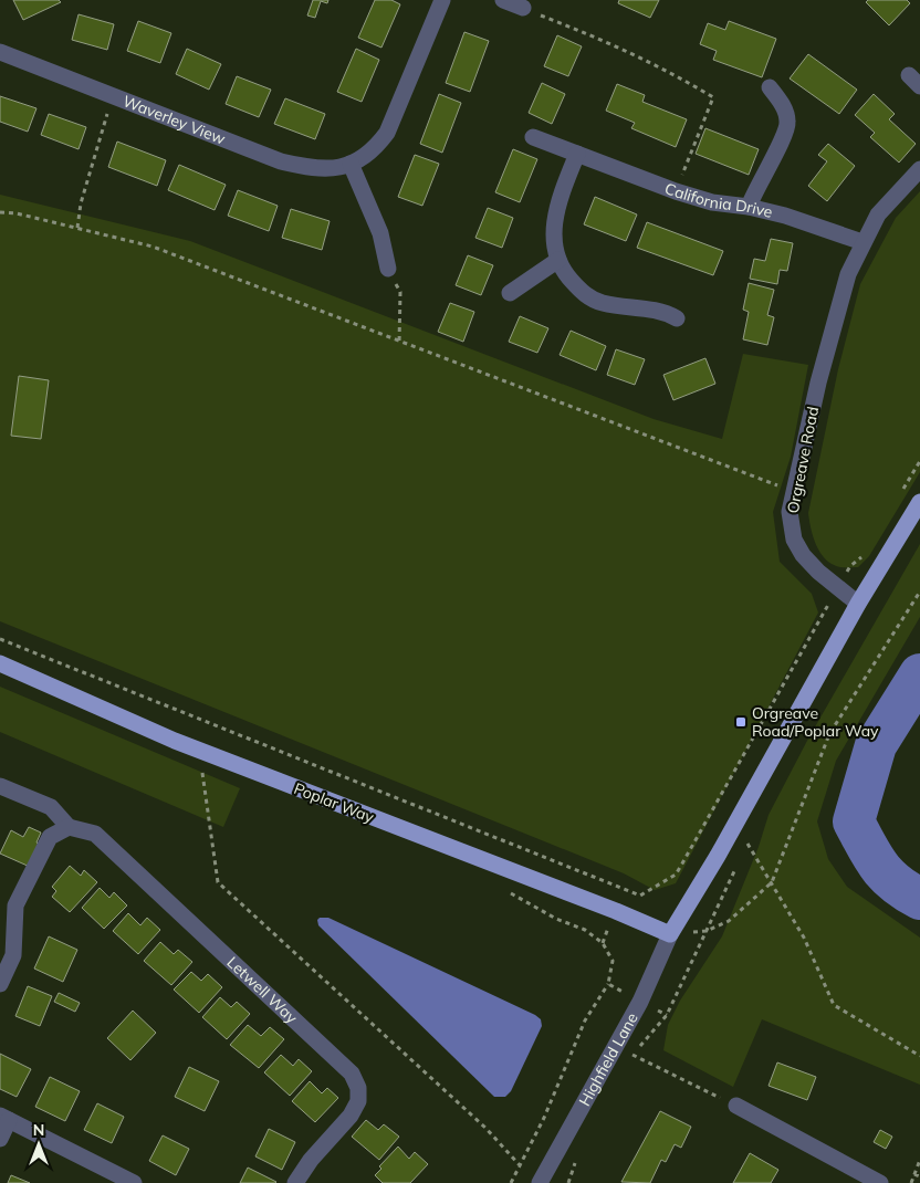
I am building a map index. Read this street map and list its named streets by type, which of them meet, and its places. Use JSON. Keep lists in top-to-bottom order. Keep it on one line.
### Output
{"streets":{"main road":["Poplar Way"],"street":["Waverley View","California Drive","Orgreave Road","Letwell Way","Highfield Lane"]},"crossings":[["California Drive","Orgreave Road"],["Poplar Way","Highfield Lane"]],"places":{"transit":["Orgreave Road/Poplar Way"]},"north":"top"}
